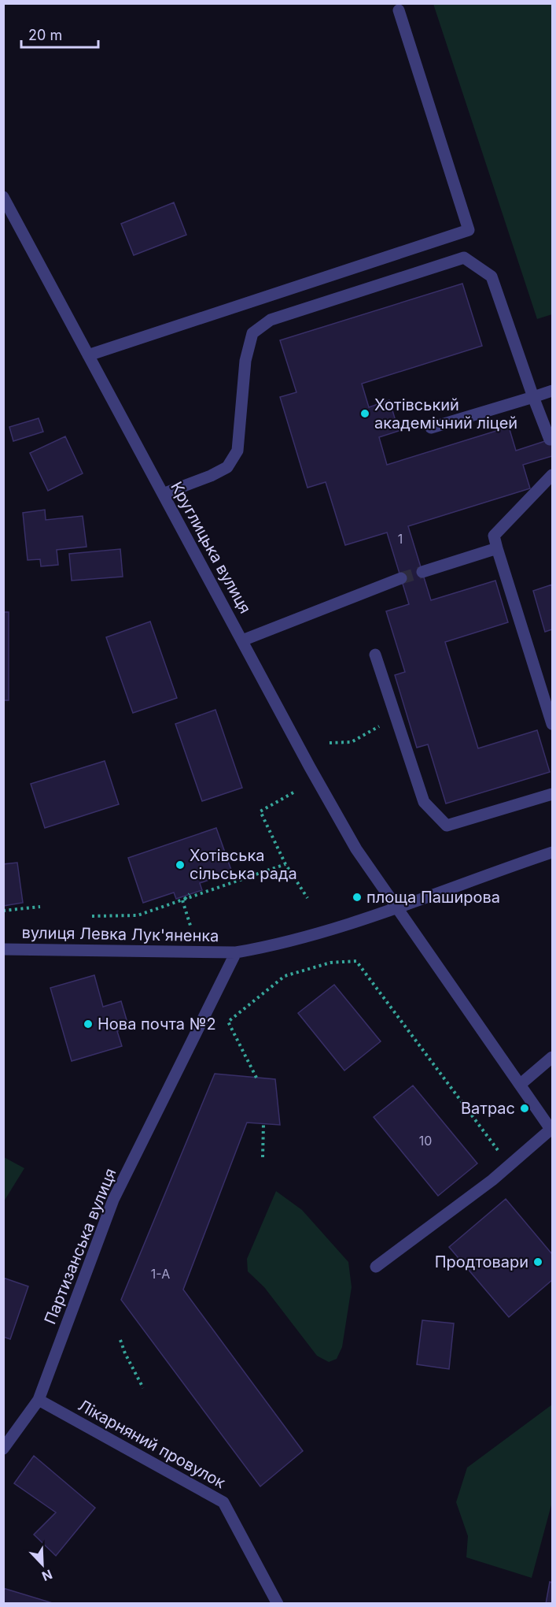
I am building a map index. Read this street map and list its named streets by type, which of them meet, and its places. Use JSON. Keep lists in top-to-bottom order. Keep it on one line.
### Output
{"streets":{"street":["Круглицька вулиця","вулиця Левка Лук'яненка","Партизанська вулиця","Лікарняний провулок"]},"crossings":[["вулиця Левка Лук'яненка","Партизанська вулиця"],["Партизанська вулиця","Лікарняний провулок"]],"places":["Хотівський академічний ліцей","Хотівська сільська рада","площа Паширова","Нова почта №2","Ватрас","Продтовари"],"house_numbers":["1","10","1-А"],"scale_bar":"20 m","north":"bottom right"}
